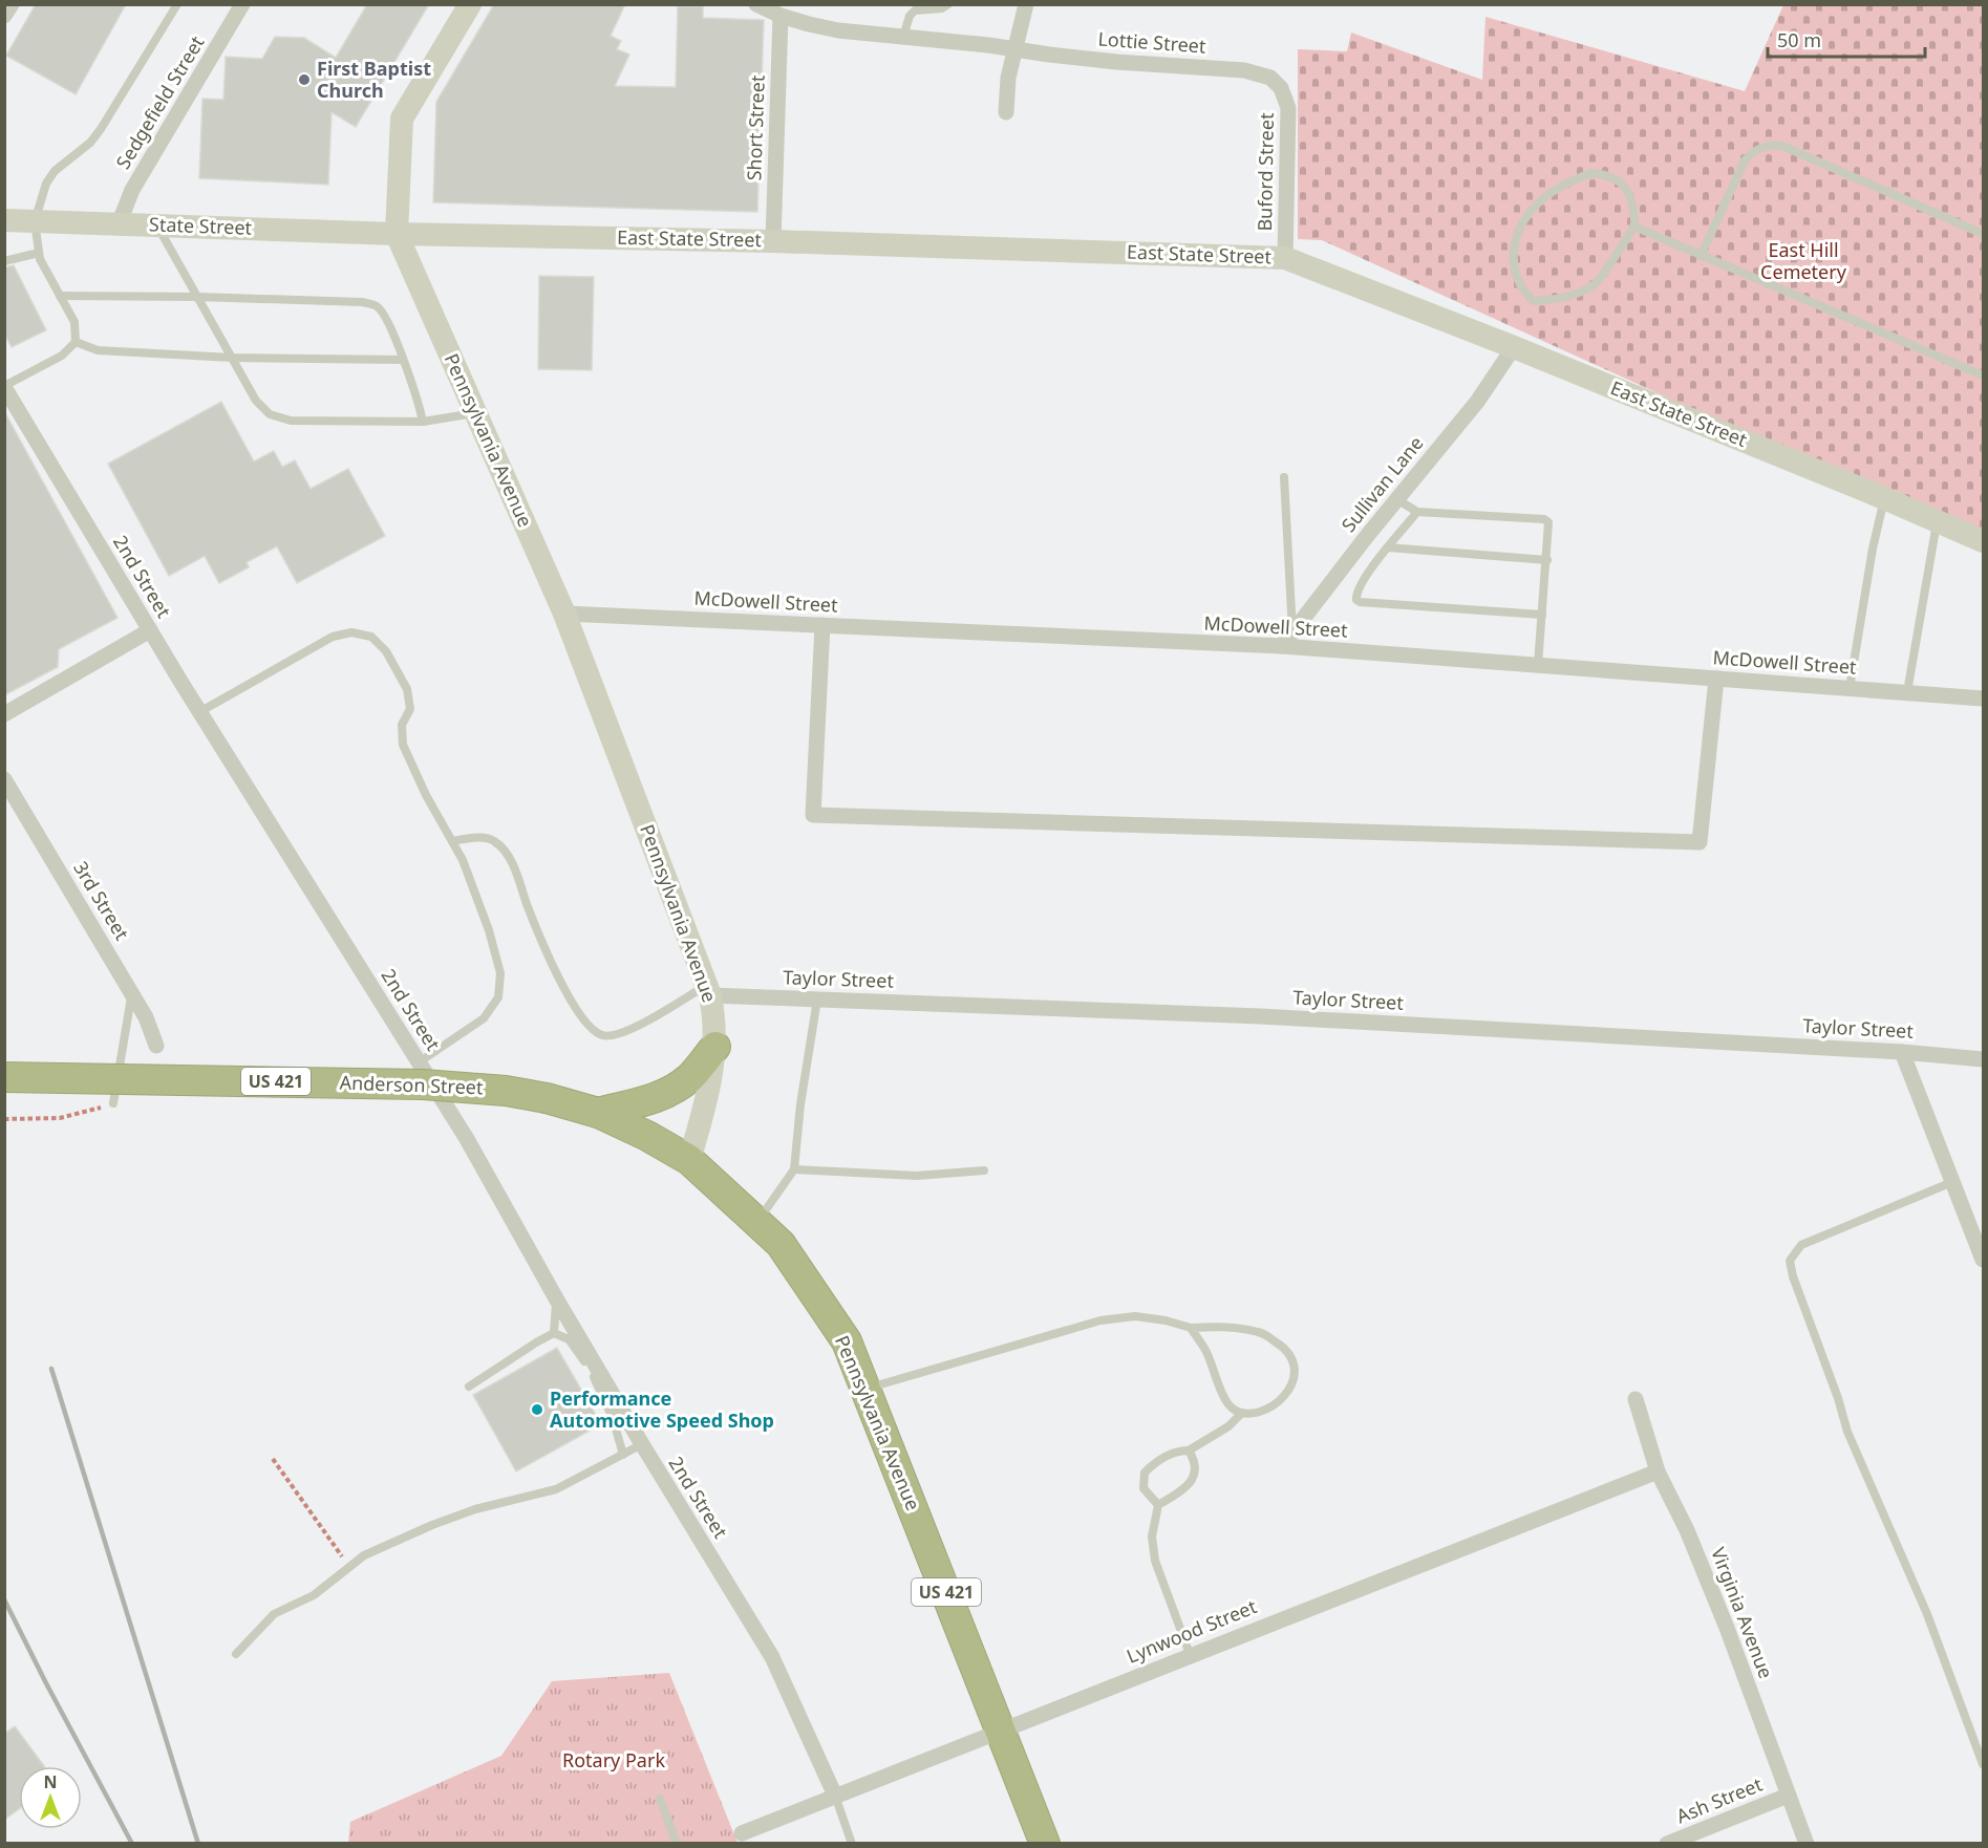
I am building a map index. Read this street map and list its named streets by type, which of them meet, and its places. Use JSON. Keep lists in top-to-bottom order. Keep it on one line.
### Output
{"streets":{"highway":["Pennsylvania Avenue","US 421","Anderson Street"],"street":["Lottie Street","Sedgefield Street","Short Street","Buford Street","State Street","East State Street","Sullivan Lane","2nd Street","McDowell Street","3rd Street","Taylor Street","Virginia Avenue","Lynwood Street","Ash Street"]},"crossings":[["Lottie Street","Short Street"],["Lottie Street","Buford Street"],["Sedgefield Street","State Street"],["Short Street","East State Street"],["Buford Street","East State Street"],["State Street","East State Street"],["State Street","Pennsylvania Avenue"],["East State Street","Pennsylvania Avenue"],["East State Street","Sullivan Lane"],["Pennsylvania Avenue","McDowell Street"],["Pennsylvania Avenue","Taylor Street"],["Pennsylvania Avenue","Anderson Street"],["Pennsylvania Avenue","Lynwood Street"],["Sullivan Lane","McDowell Street"],["2nd Street","Lynwood Street"],["Virginia Avenue","Lynwood Street"],["Virginia Avenue","Ash Street"]],"parks":["East Hill Cemetery","Rotary Park"],"places":["First Baptist Church","Performance Automotive Speed Shop"],"scale_bar":"50 m","north":"top"}
